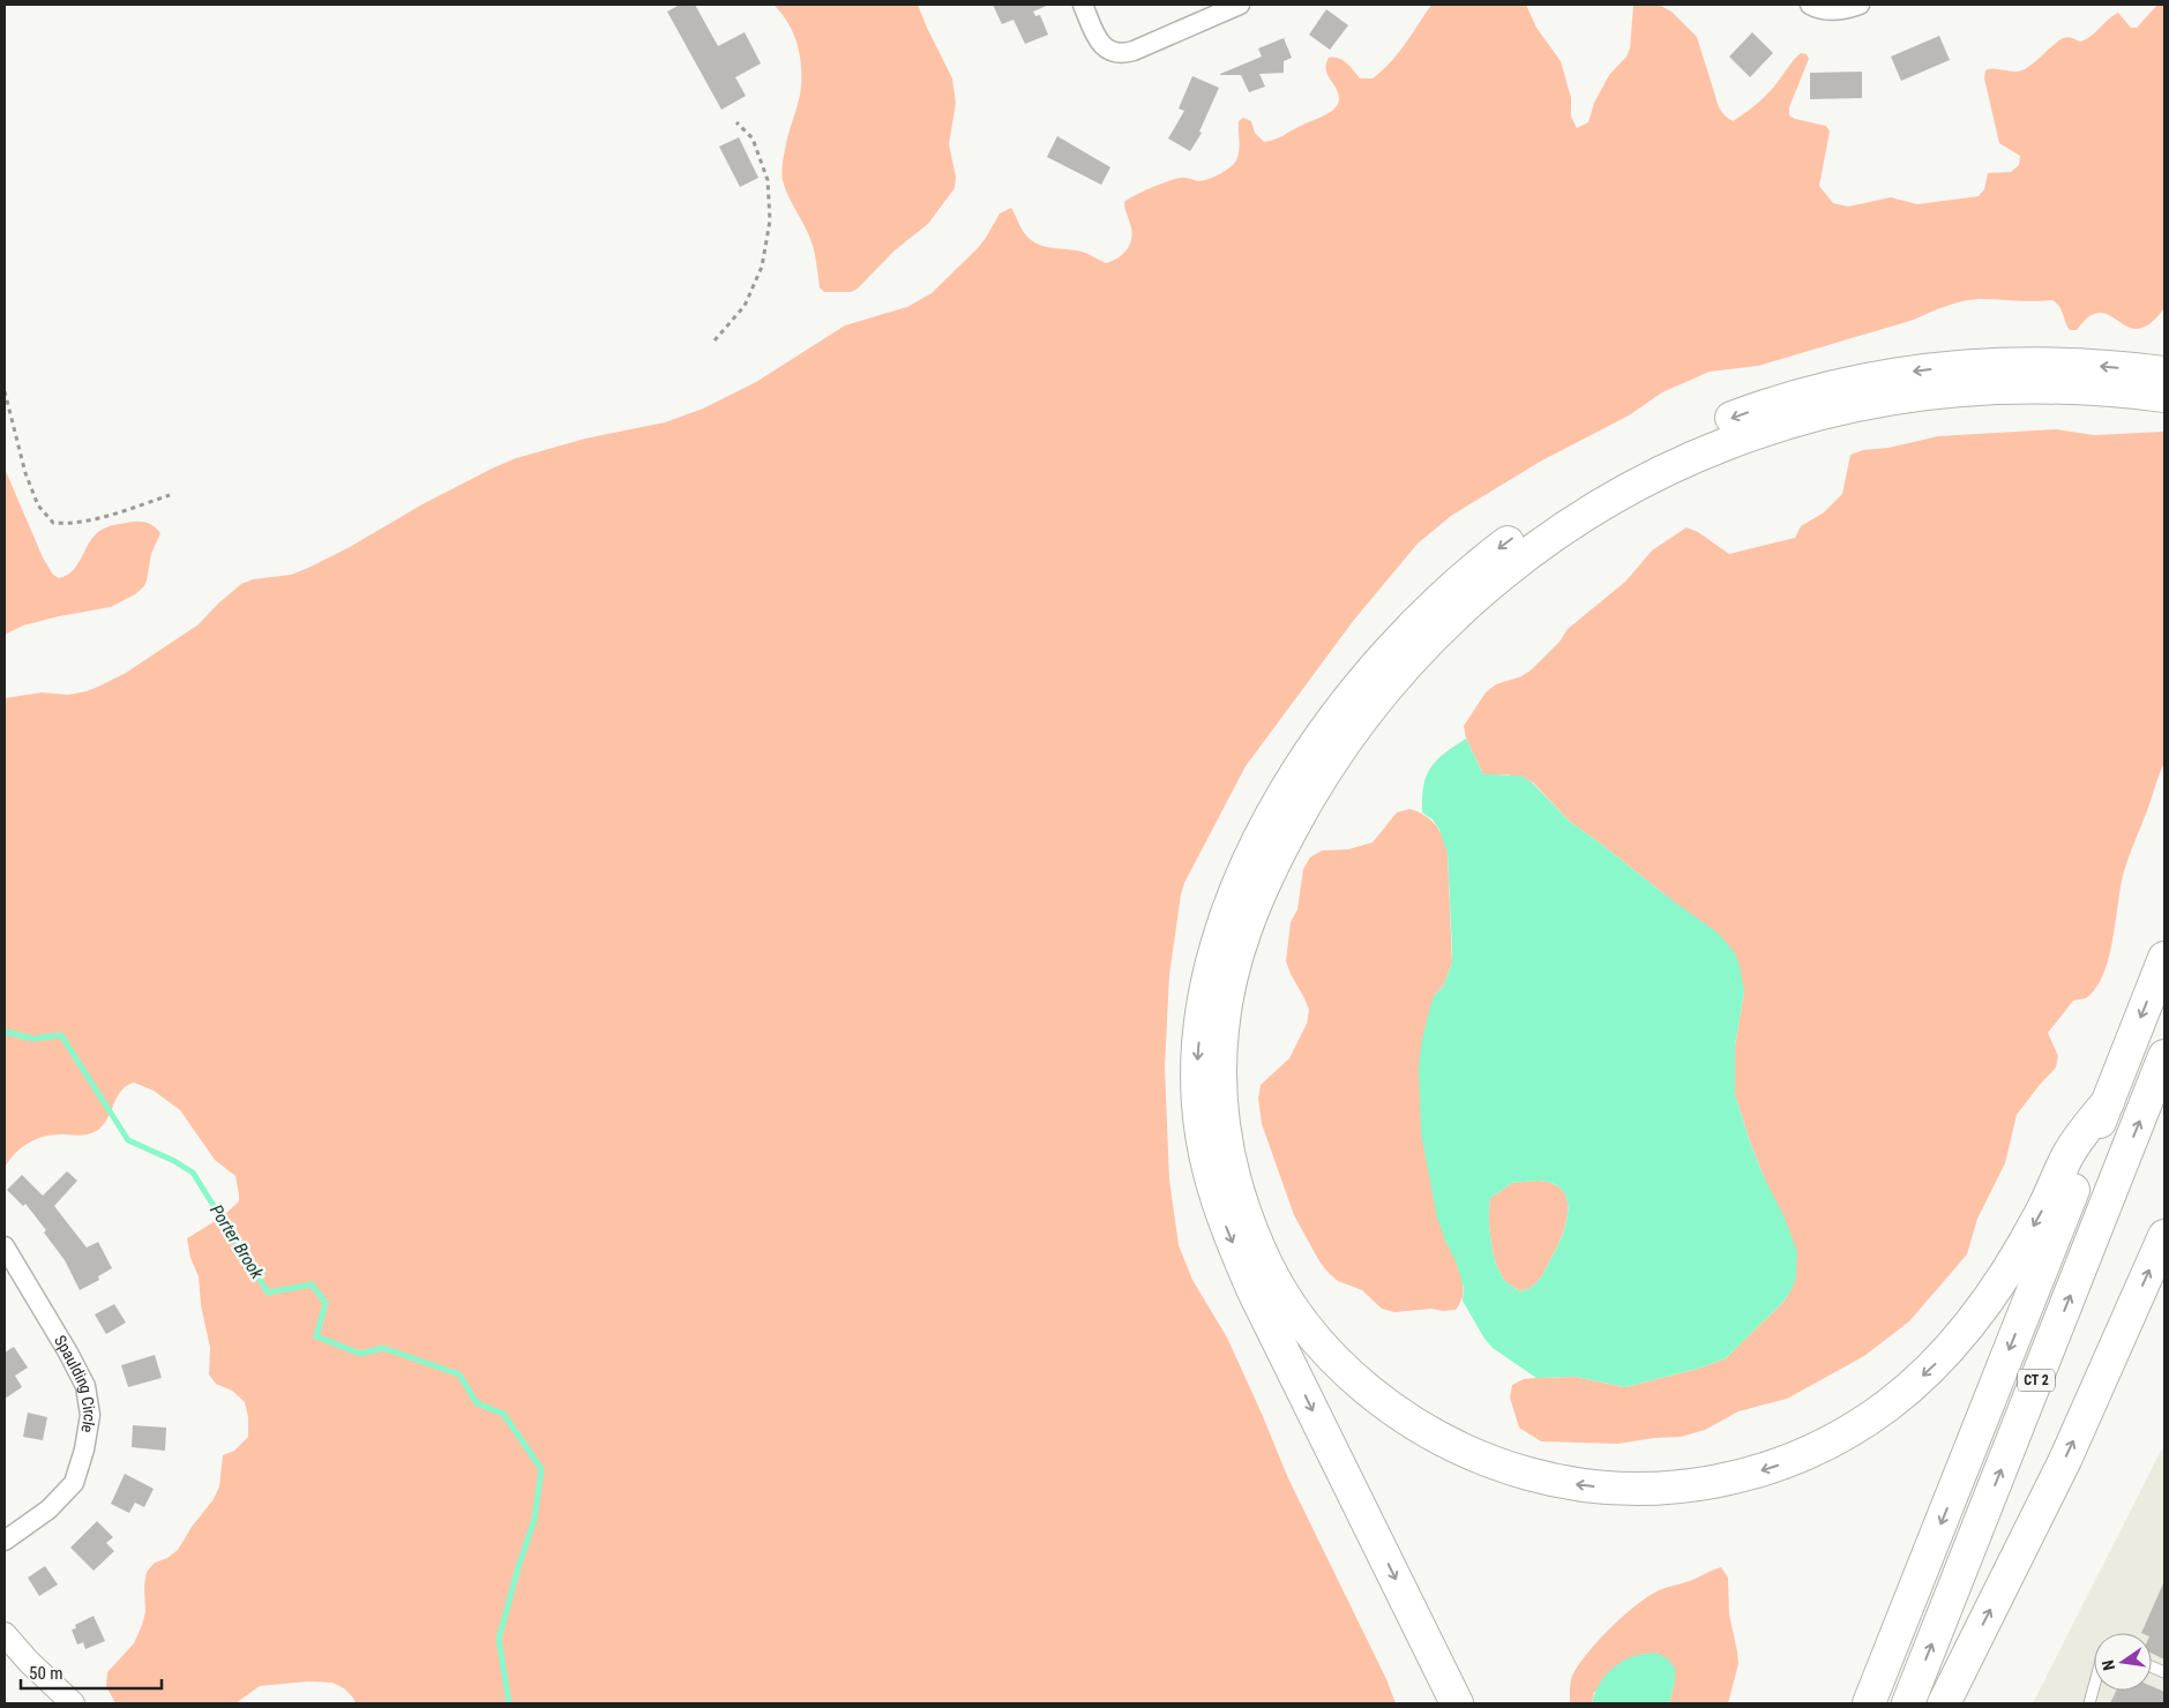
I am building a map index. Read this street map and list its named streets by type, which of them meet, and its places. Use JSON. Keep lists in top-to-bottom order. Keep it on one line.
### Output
{"streets":{"highway":["CT 2"],"street":["Spaulding Circle"]},"water":["Porter Brook"],"scale_bar":"50 m","north":"left"}
